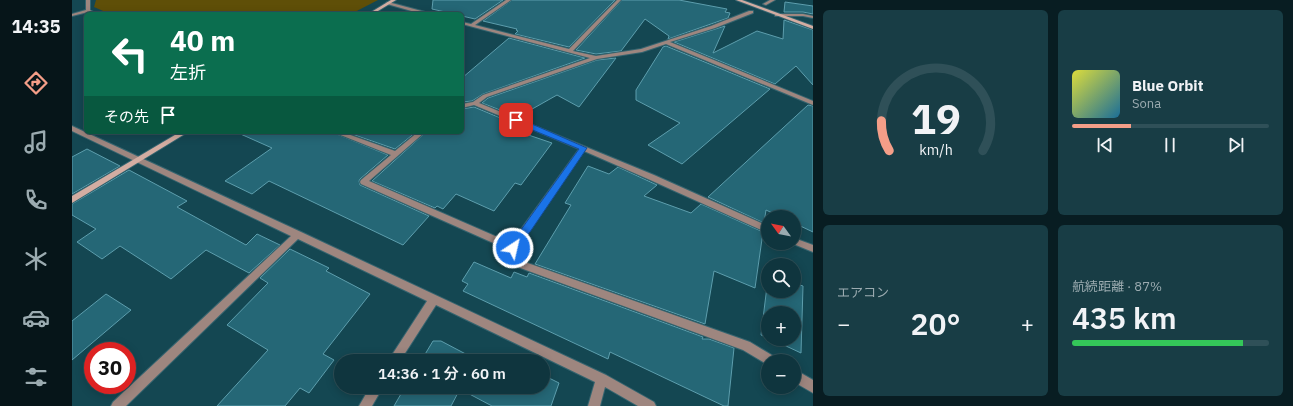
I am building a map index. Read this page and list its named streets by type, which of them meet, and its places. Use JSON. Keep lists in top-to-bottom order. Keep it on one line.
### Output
{"north":"top left","page":{"tabs":"14:35","turn":["40 m","左折"],"song":["Blue Orbit","Sona"],"then":"その先","map_buttons":["+","−"],"tile":["エアコン",["航続距離 · 87%","435 km"]],"heat":["−","20°","+"],"limit":"30","trip":"14:36 · 1 分 · 60 m","gauge":["19","km/h"]}}
